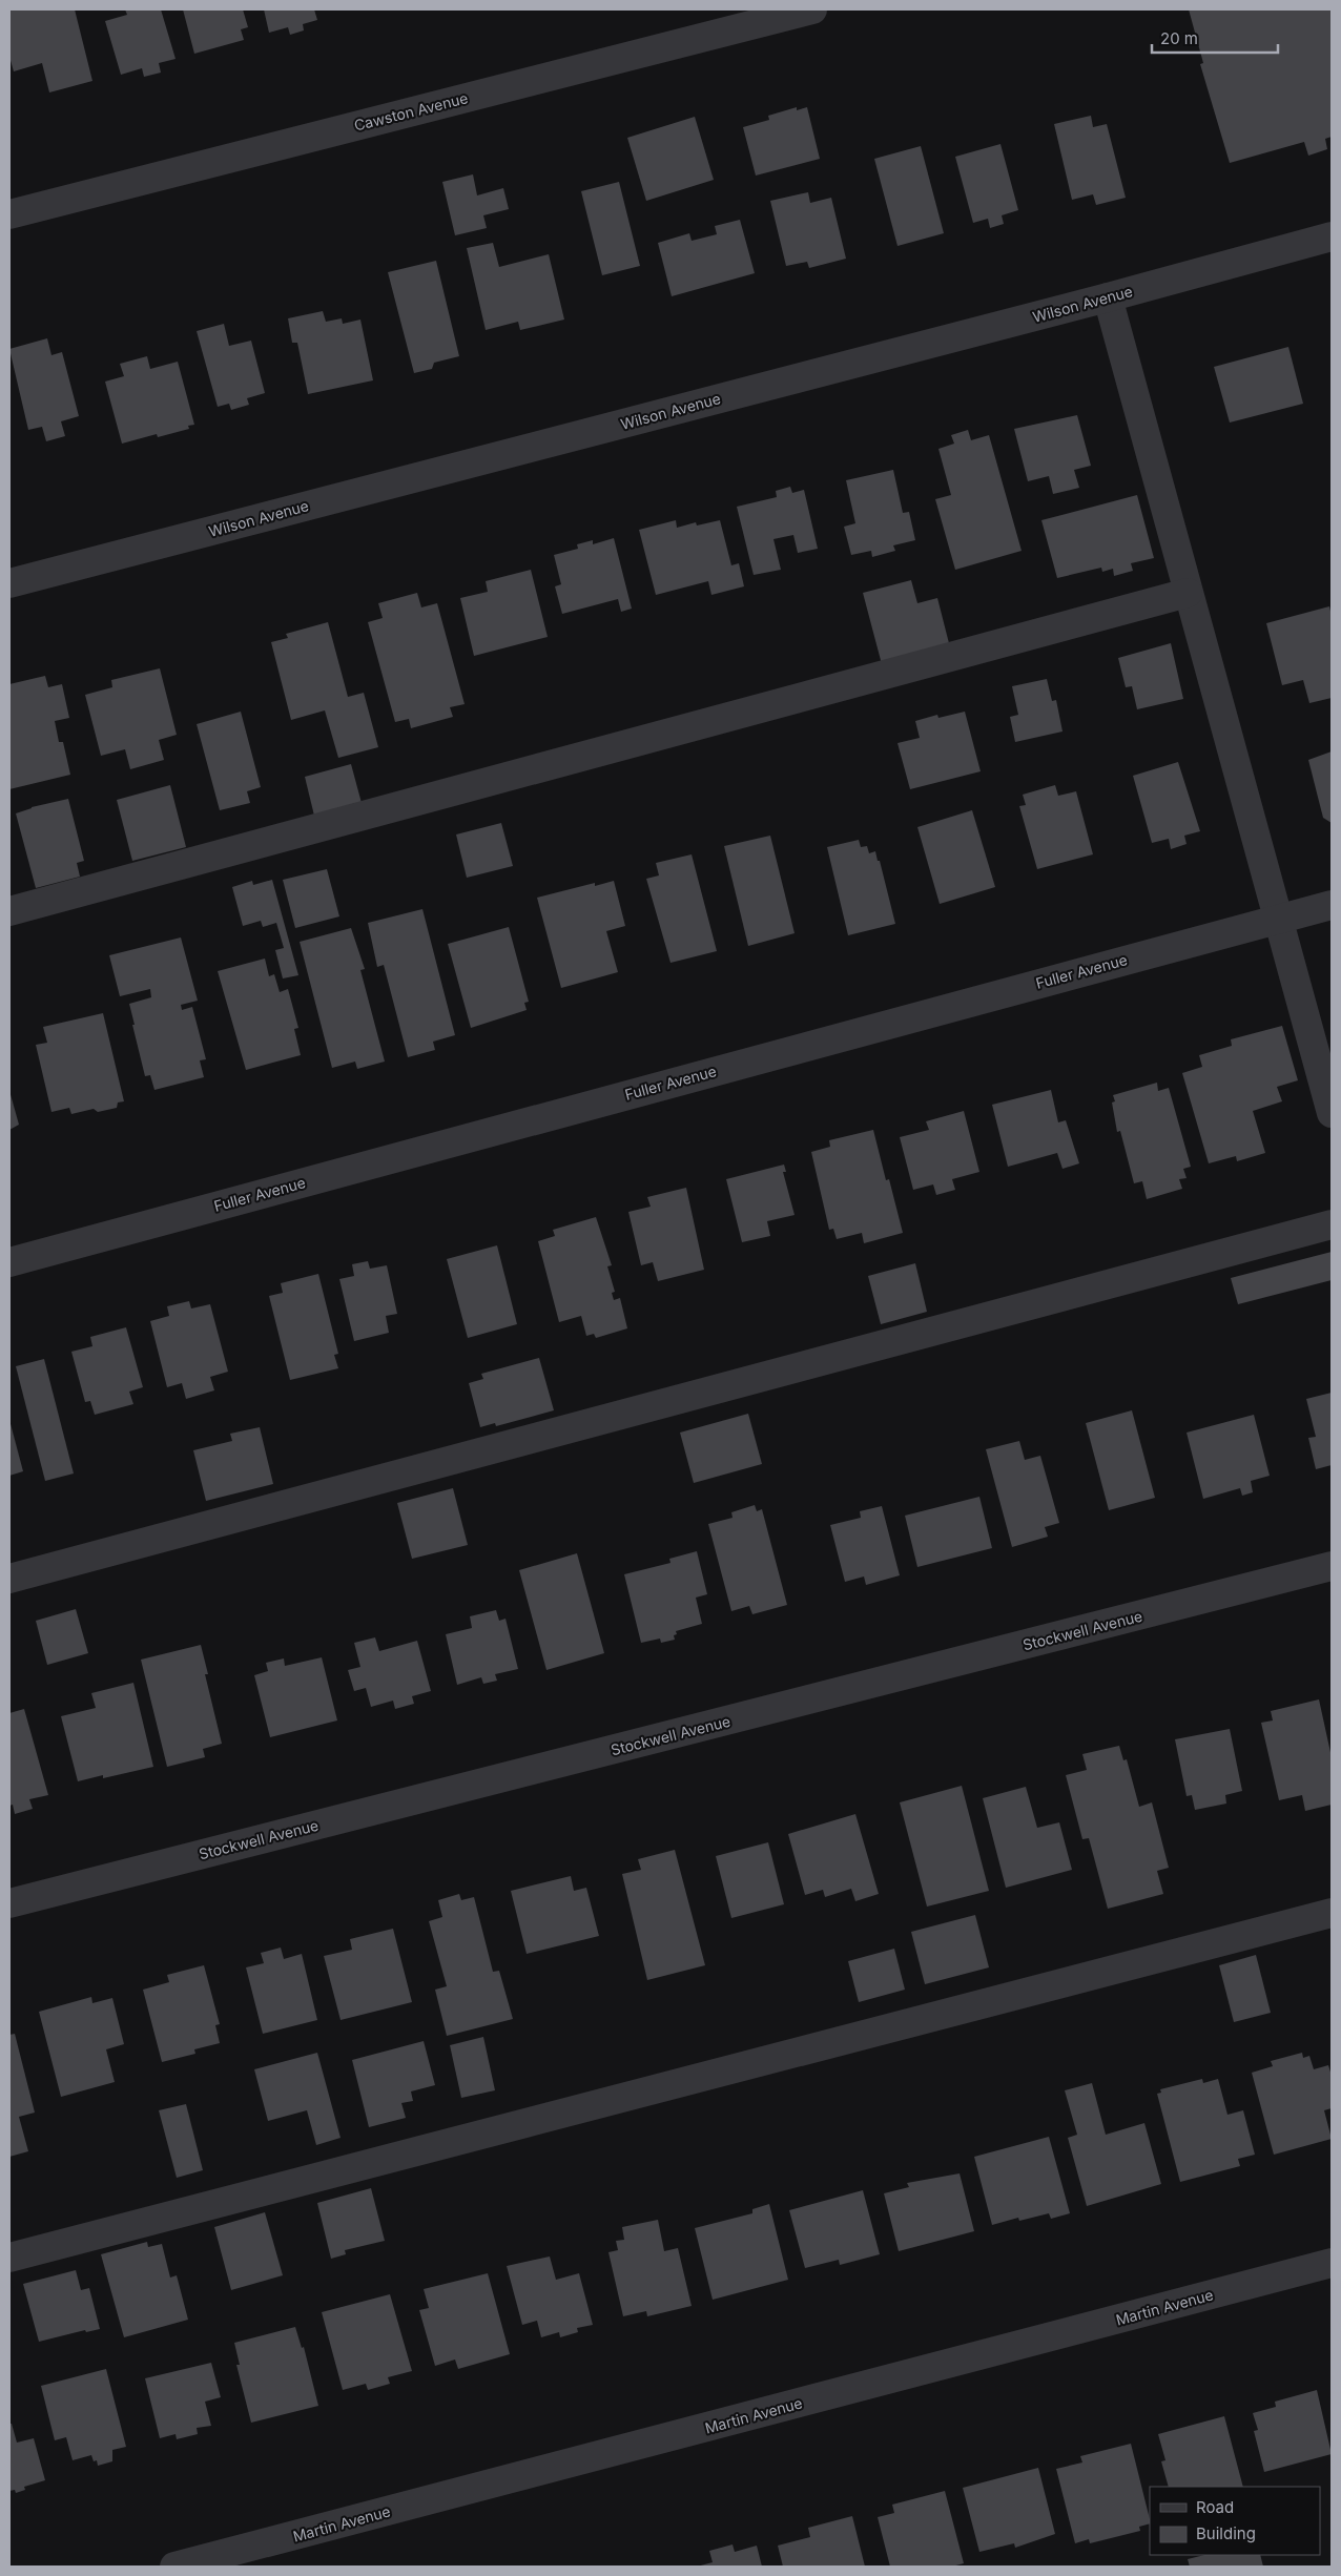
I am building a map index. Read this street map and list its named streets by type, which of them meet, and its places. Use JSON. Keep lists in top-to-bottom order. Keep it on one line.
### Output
{"streets":{"street":["Cawston Avenue","Wilson Avenue","Fuller Avenue","Stockwell Avenue","Martin Avenue"]},"legend":["Road","Building"],"scale_bar":"20 m"}
